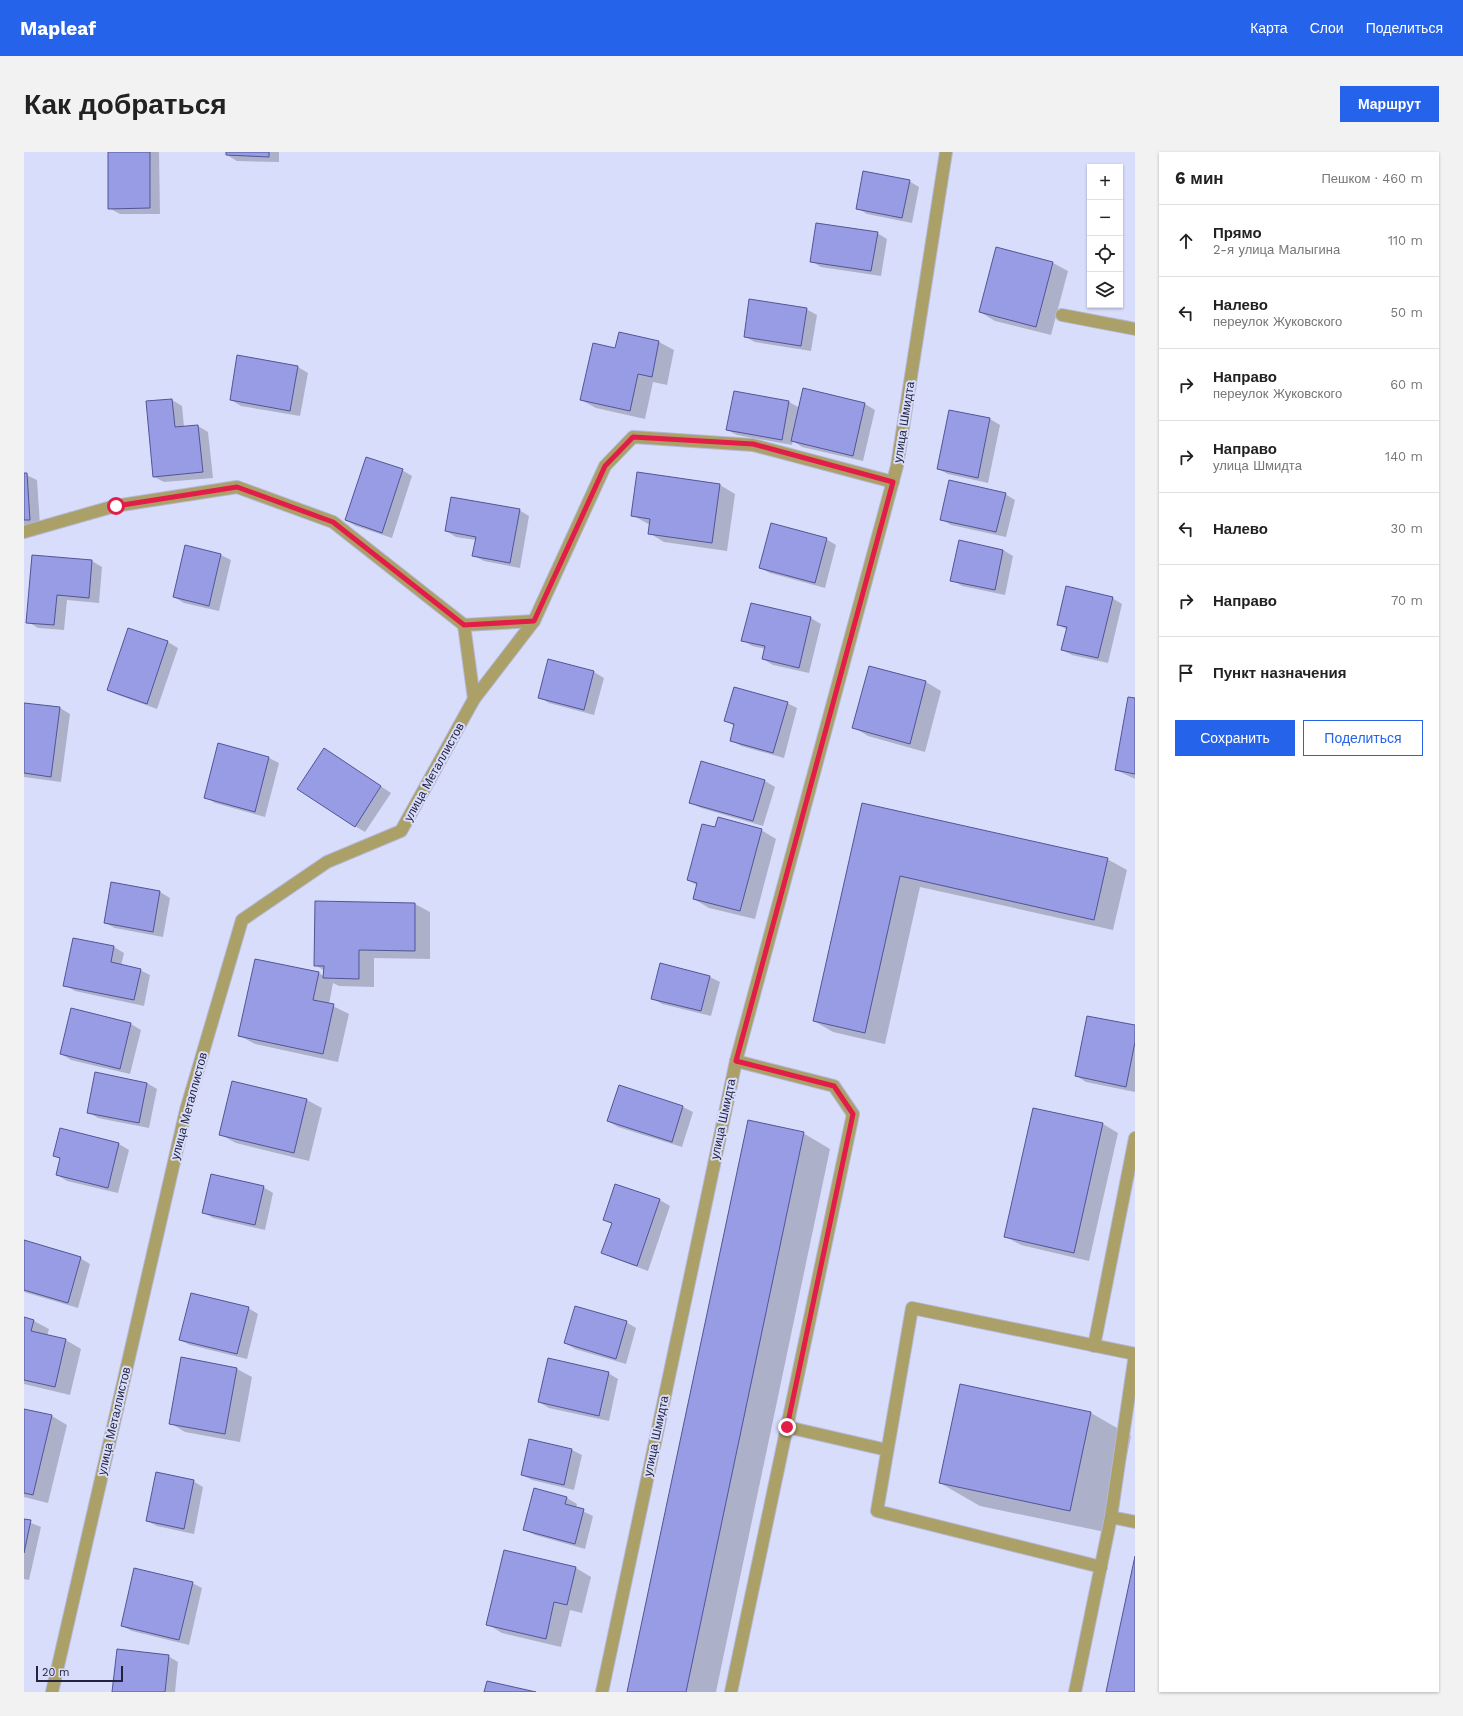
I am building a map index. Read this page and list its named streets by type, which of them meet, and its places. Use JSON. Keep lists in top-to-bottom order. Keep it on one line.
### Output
{"streets":{"street":["улица Шмидта","улица Металлистов"]},"crossings":[["улица Шмидта","улица Металлистов"]],"scale_bar":"20 m","page":{"header":"Mapleaf","nav":["Карта","Слои","Поделиться"],"buttons":["Маршрут",["Сохранить","Поделиться"]],"title":"Как добраться","heading":["6 мин","Пешком · 460 m"],"map_buttons":["+","−"],"list":[["Прямо","2-я улица Малыгина","110 m"],["Налево","переулок Жуковского","50 m"],["Направо","переулок Жуковского","60 m"],["Направо","улица Шмидта","140 m"],["Налево","30 m"],["Направо","70 m"],"Пункт назначения"],"scale":"20 m"}}
